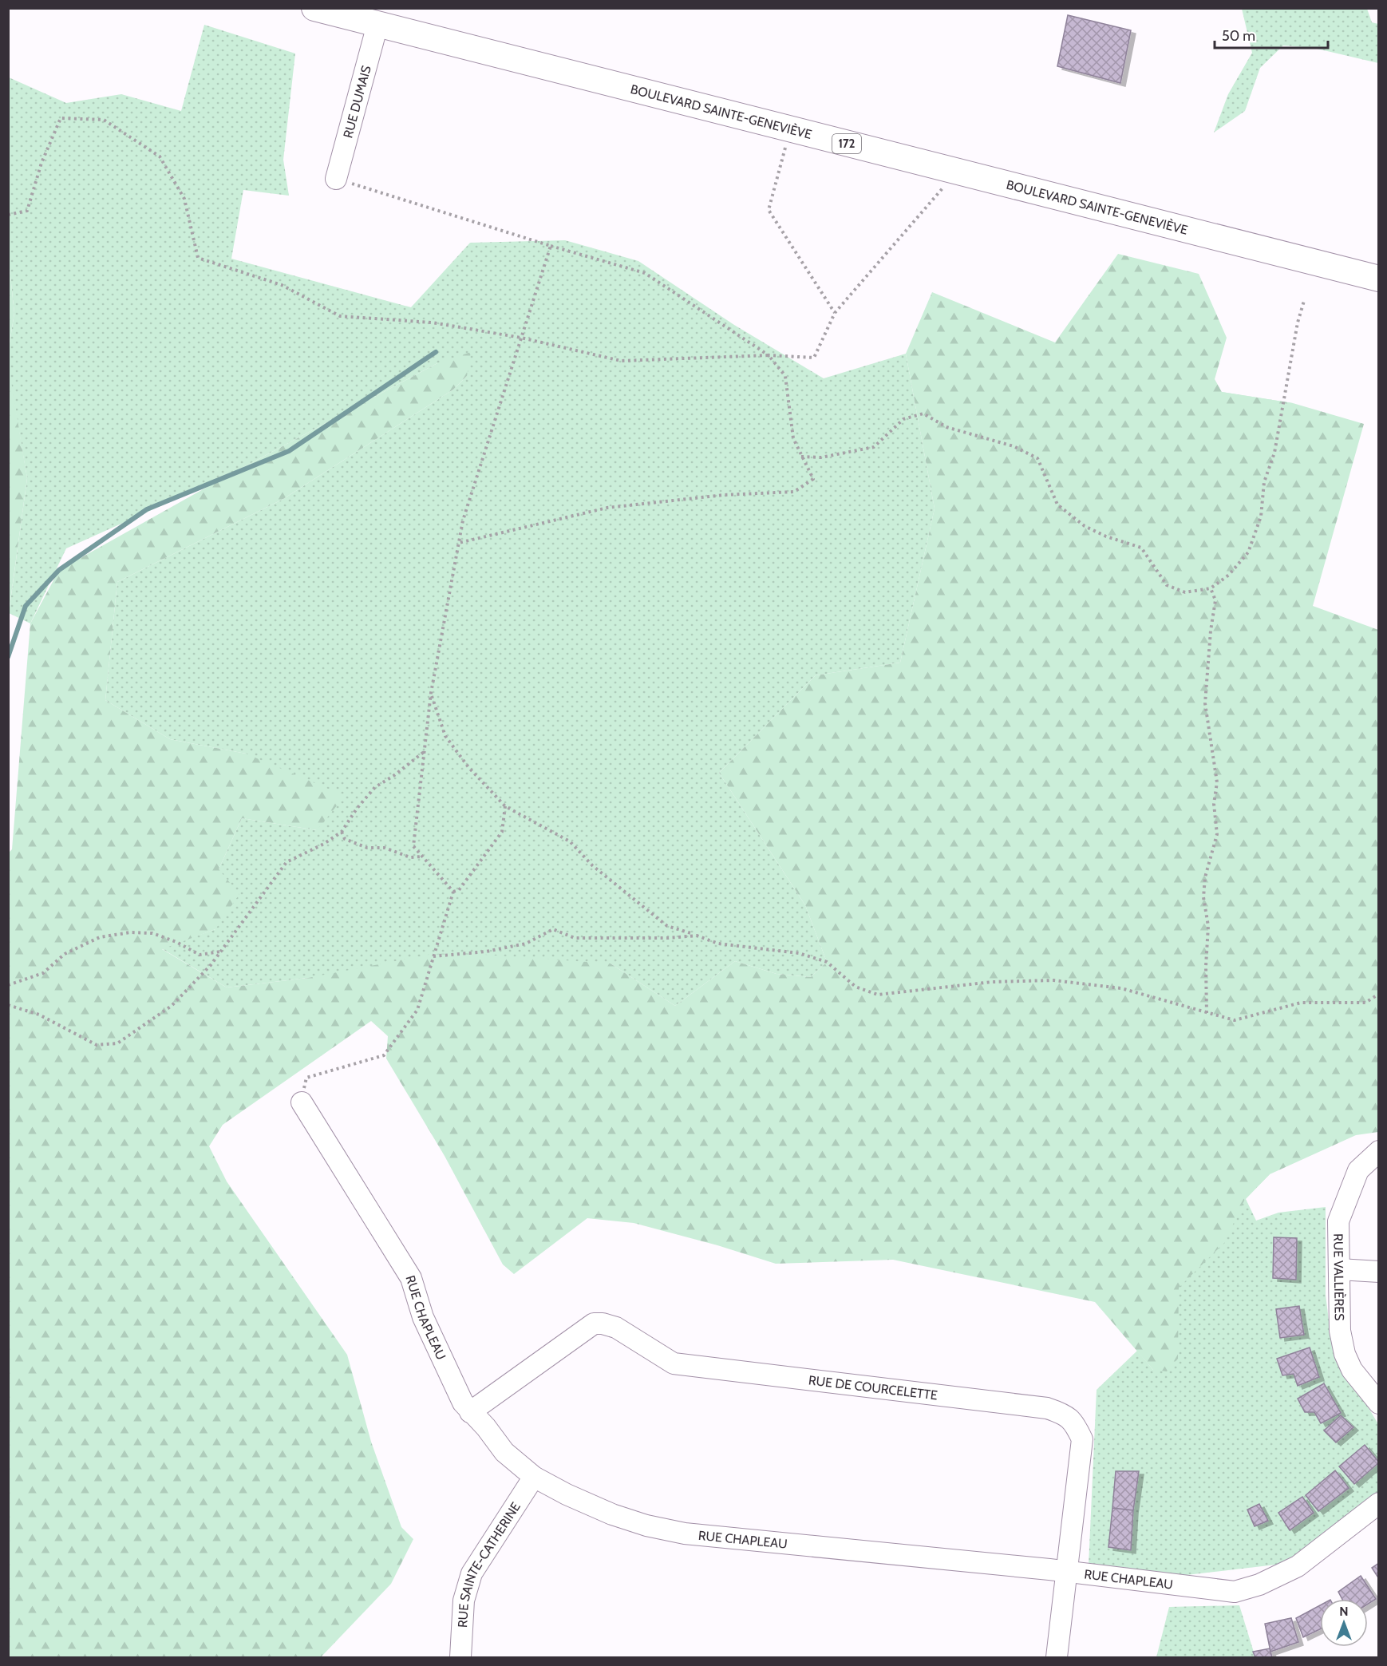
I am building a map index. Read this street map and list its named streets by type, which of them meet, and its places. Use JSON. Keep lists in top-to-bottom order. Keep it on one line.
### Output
{"streets":{"main road":["BOULEVARD SAINTE-GENEVIÈVE","172"],"street":["RUE DUMAIS","RUE VALLIÈRES","RUE CHAPLEAU","RUE DE COURCELETTE","RUE SAINTE-CATHERINE"]},"crossings":[["RUE DUMAIS","BOULEVARD SAINTE-GENEVIÈVE"],["RUE CHAPLEAU","RUE DE COURCELETTE"],["RUE CHAPLEAU","RUE SAINTE-CATHERINE"]],"scale_bar":"50 m","north":"top"}
